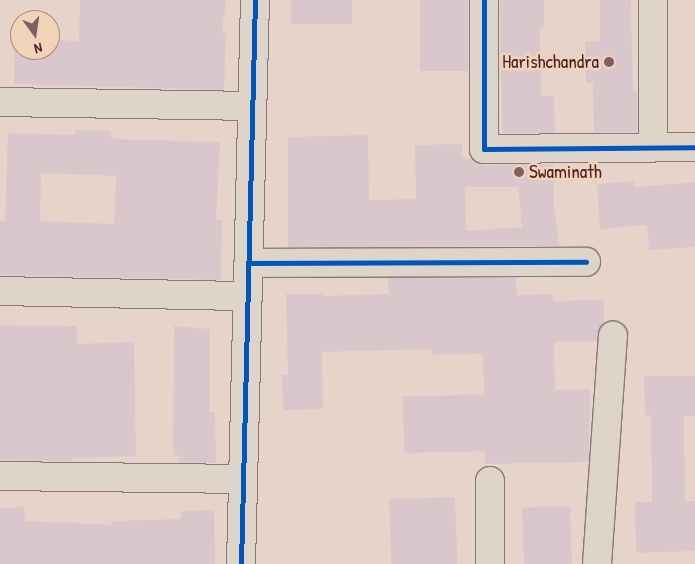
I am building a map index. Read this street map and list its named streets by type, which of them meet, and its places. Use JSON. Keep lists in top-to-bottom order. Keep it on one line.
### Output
{"places":["Harishchandra","Swaminath"],"north":"bottom"}
